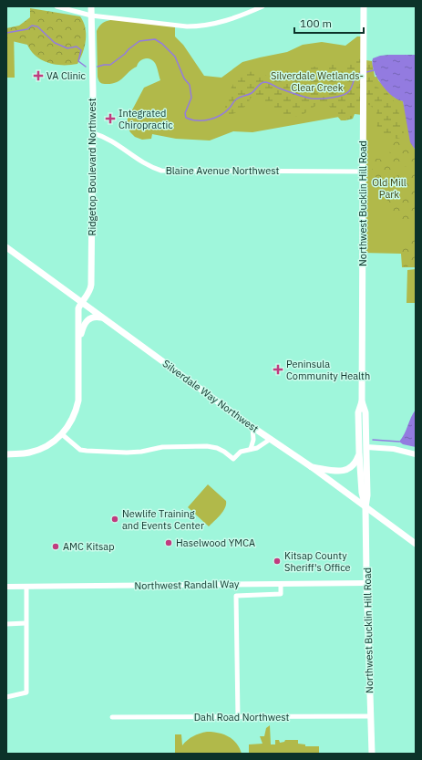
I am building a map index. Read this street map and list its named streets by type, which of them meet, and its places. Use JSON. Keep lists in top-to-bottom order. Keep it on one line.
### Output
{"streets":{"main road":["Ridgetop Boulevard Northwest","Northwest Bucklin Hill Road","Silverdale Way Northwest"],"street":["Blaine Avenue Northwest","Northwest Randall Way","Dahl Road Northwest"]},"crossings":[["Ridgetop Boulevard Northwest","Blaine Avenue Northwest"],["Ridgetop Boulevard Northwest","Silverdale Way Northwest"],["Blaine Avenue Northwest","Northwest Bucklin Hill Road"],["Northwest Bucklin Hill Road","Silverdale Way Northwest"],["Northwest Bucklin Hill Road","Northwest Randall Way"],["Northwest Bucklin Hill Road","Dahl Road Northwest"]],"parks":["Silverdale Wetlands- Clear Creek","Old Mill Park"],"places":{"health":["VA Clinic","Integrated Chiropractic","Peninsula Community Health"],"other":["Newlife Training and Events Center","Haselwood YMCA","AMC Kitsap","Kitsap County Sheriff's Office"]},"scale_bar":"100 m"}
